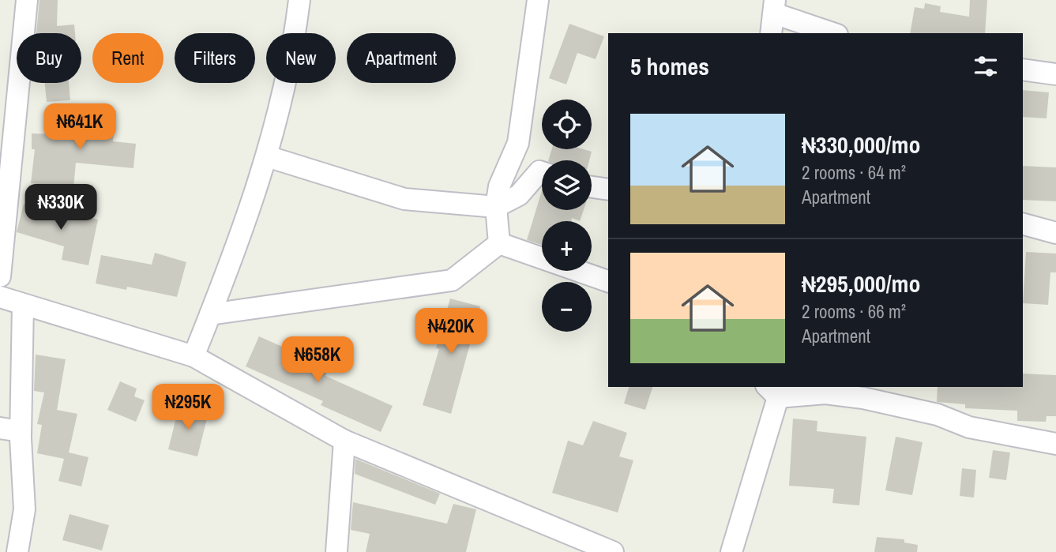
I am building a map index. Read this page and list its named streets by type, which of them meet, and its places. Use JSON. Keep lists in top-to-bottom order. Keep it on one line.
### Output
{"page":{"chip":["Buy","Rent","Filters","New","Apartment"],"heading":"5 homes","map_buttons":["+","−"],"list":[{"name":"₦330,000/mo","note":"2 rooms · 64 m² · Apartment"},{"name":"₦295,000/mo","note":"2 rooms · 66 m² · Apartment"}],"price":["₦641K","₦330K","₦420K","₦658K","₦295K"]}}
